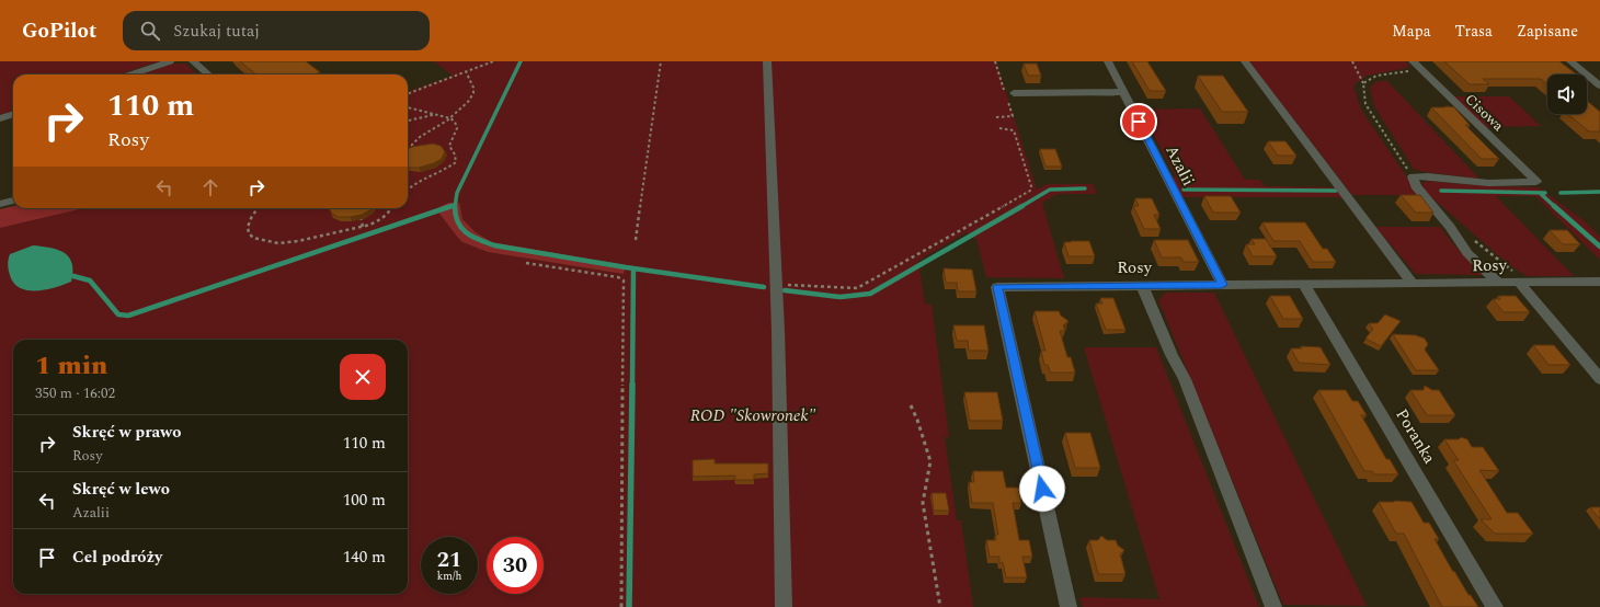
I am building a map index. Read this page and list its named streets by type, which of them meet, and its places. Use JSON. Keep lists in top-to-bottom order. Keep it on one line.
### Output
{"streets":{"street":["Cisowa","Azalii","Rosy","Poranka"]},"crossings":[["Azalii","Rosy"],["Rosy","Poranka"]],"parks":["ROD \"Skowronek\""],"page":{"header":"GoPilot","search":"Szukaj tutaj","nav":["Mapa","Trasa","Zapisane"],"turn":["110 m","Rosy"],"heading":["1 min","350 m · 16:02"],"list":[{"name":"Skręć w prawo","note":"Rosy","value":"110 m"},{"name":"Skręć w lewo","note":"Azalii","value":"100 m"},{"name":"Cel podróży","value":"140 m"}],"speed":"21 km/h","limit":"30"}}
